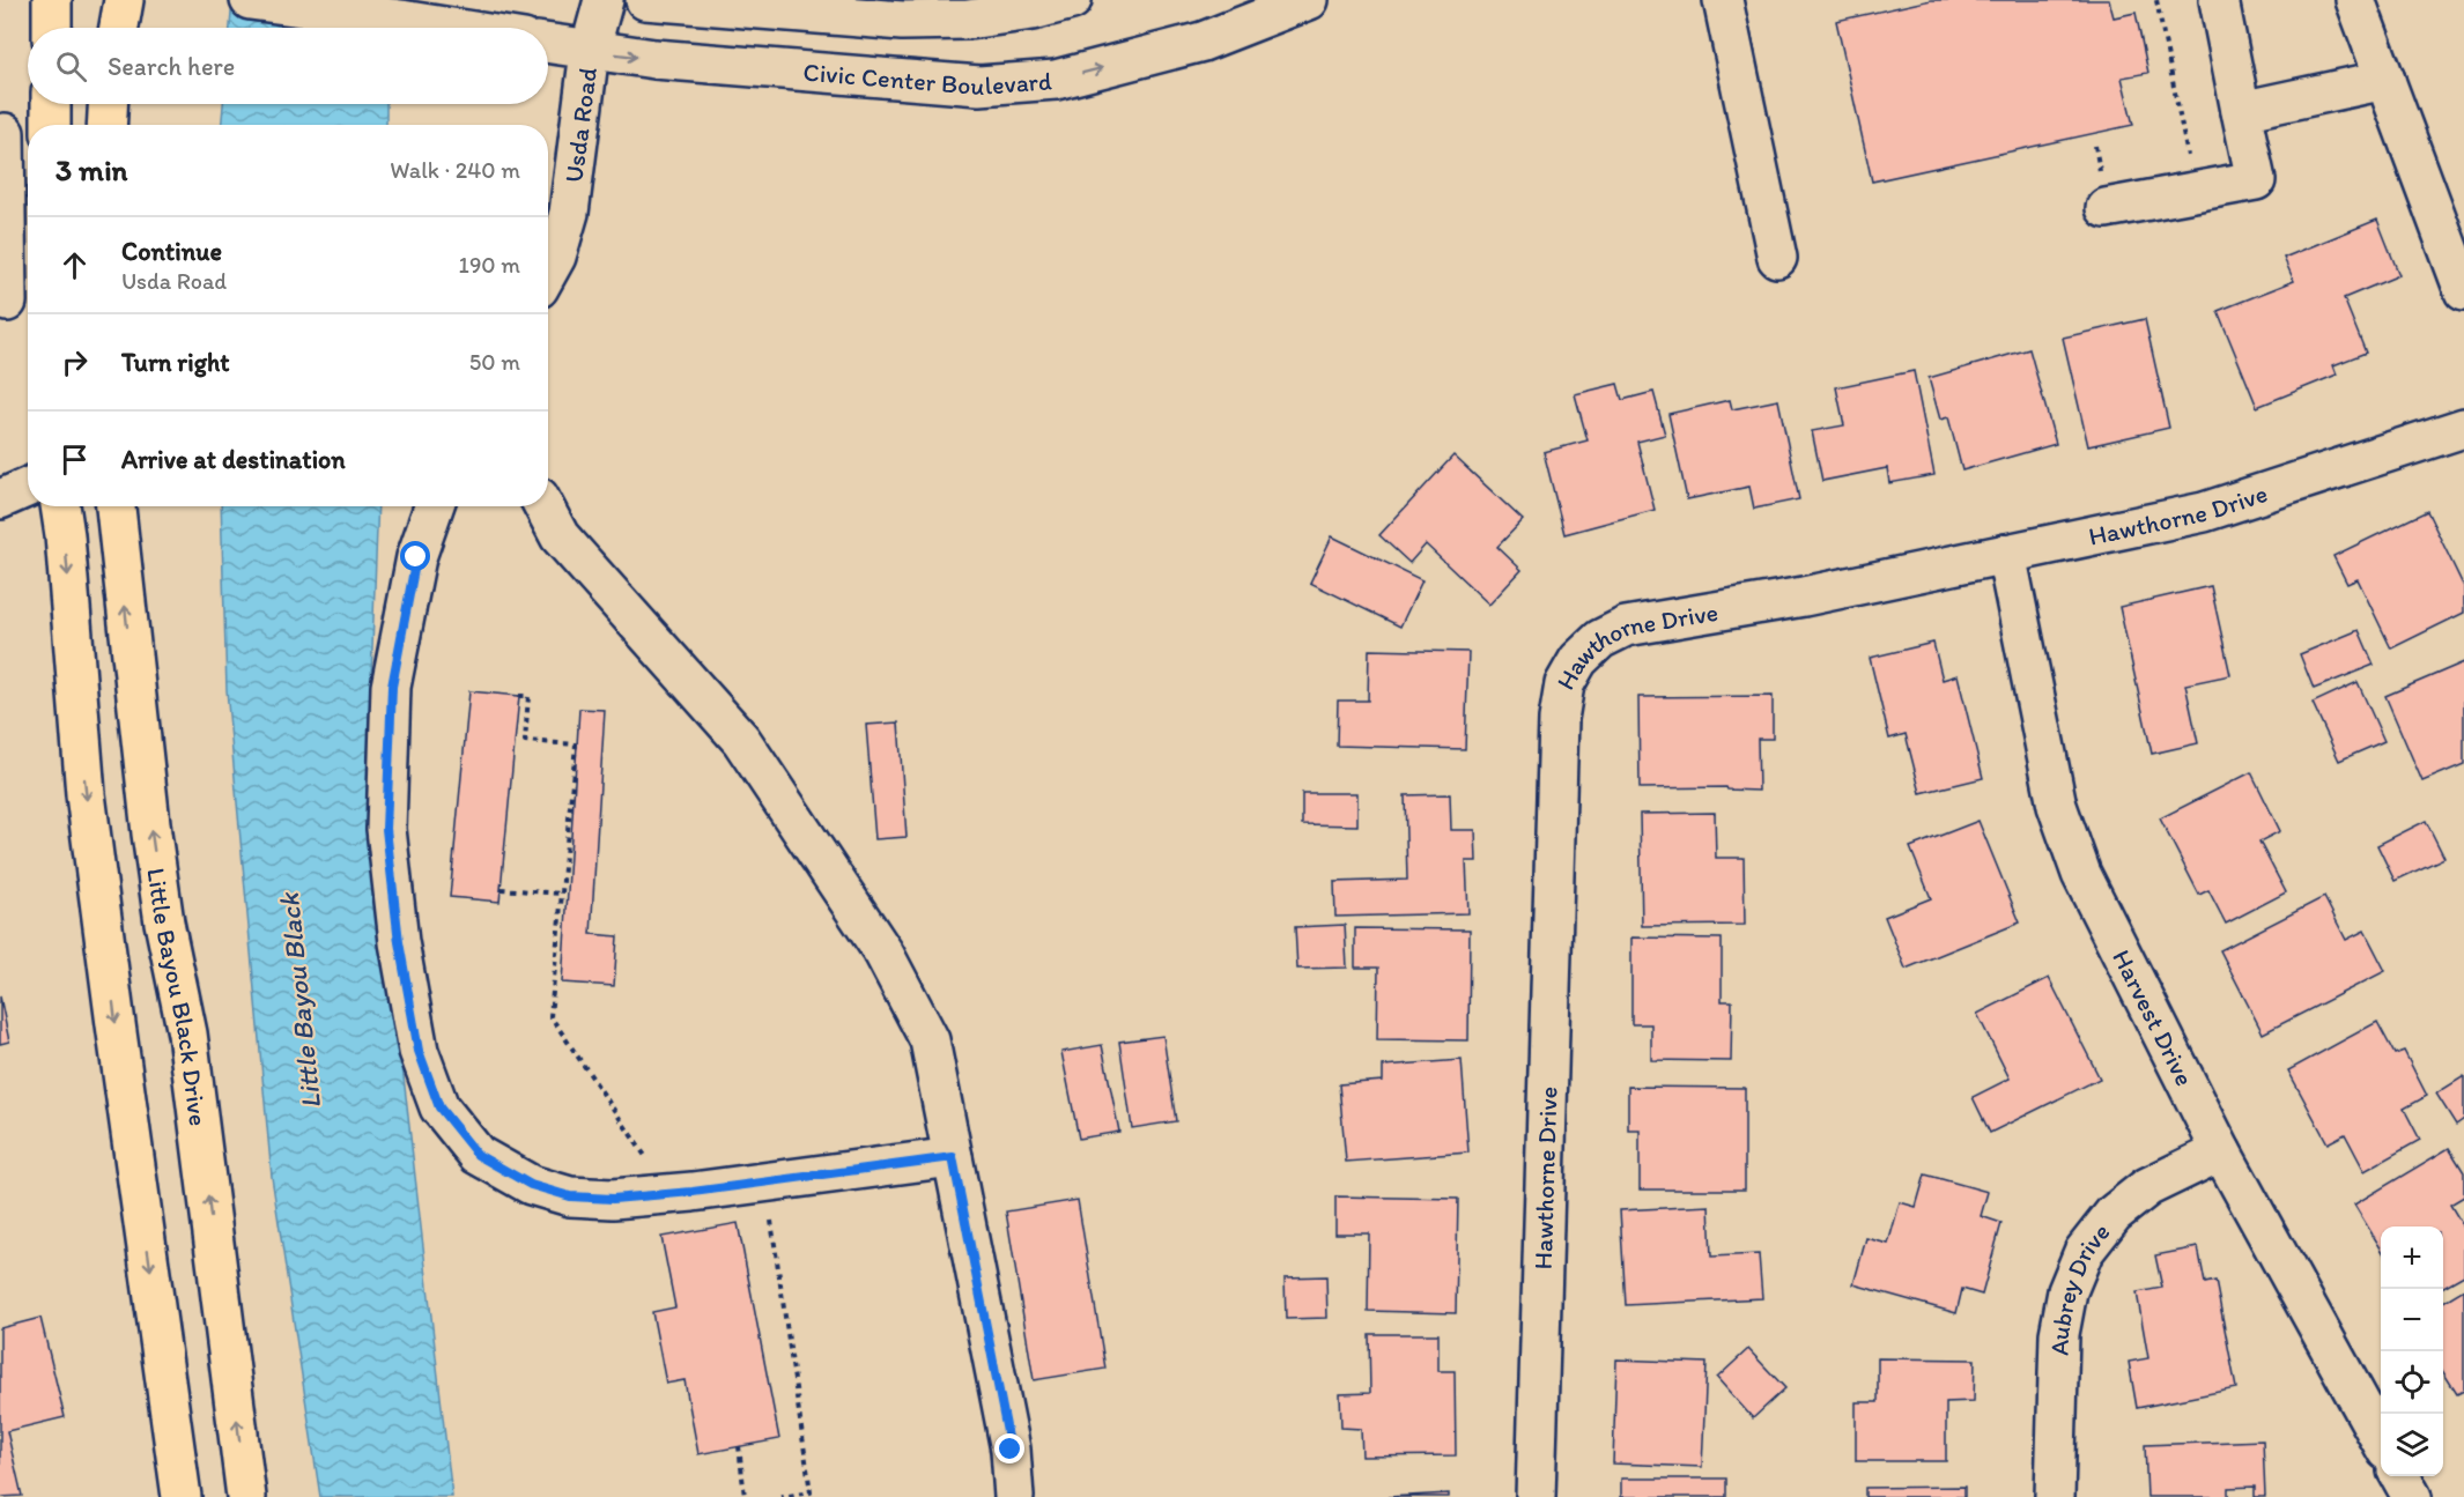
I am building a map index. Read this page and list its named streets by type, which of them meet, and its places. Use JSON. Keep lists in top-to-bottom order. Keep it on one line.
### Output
{"streets":{"main road":["Little Bayou Black Drive"],"street":["Civic Center Boulevard","Usda Road","Hawthorne Drive","Harvest Drive","Aubrey Drive"]},"crossings":[["Civic Center Boulevard","Usda Road"],["Hawthorne Drive","Harvest Drive"],["Harvest Drive","Aubrey Drive"]],"water":["Little Bayou Black"],"page":{"search":"Search here","heading":["3 min","Walk · 240 m"],"list":[["Continue","Usda Road","190 m"],["Turn right","50 m"],"Arrive at destination"],"map_buttons":["+","−"]}}
